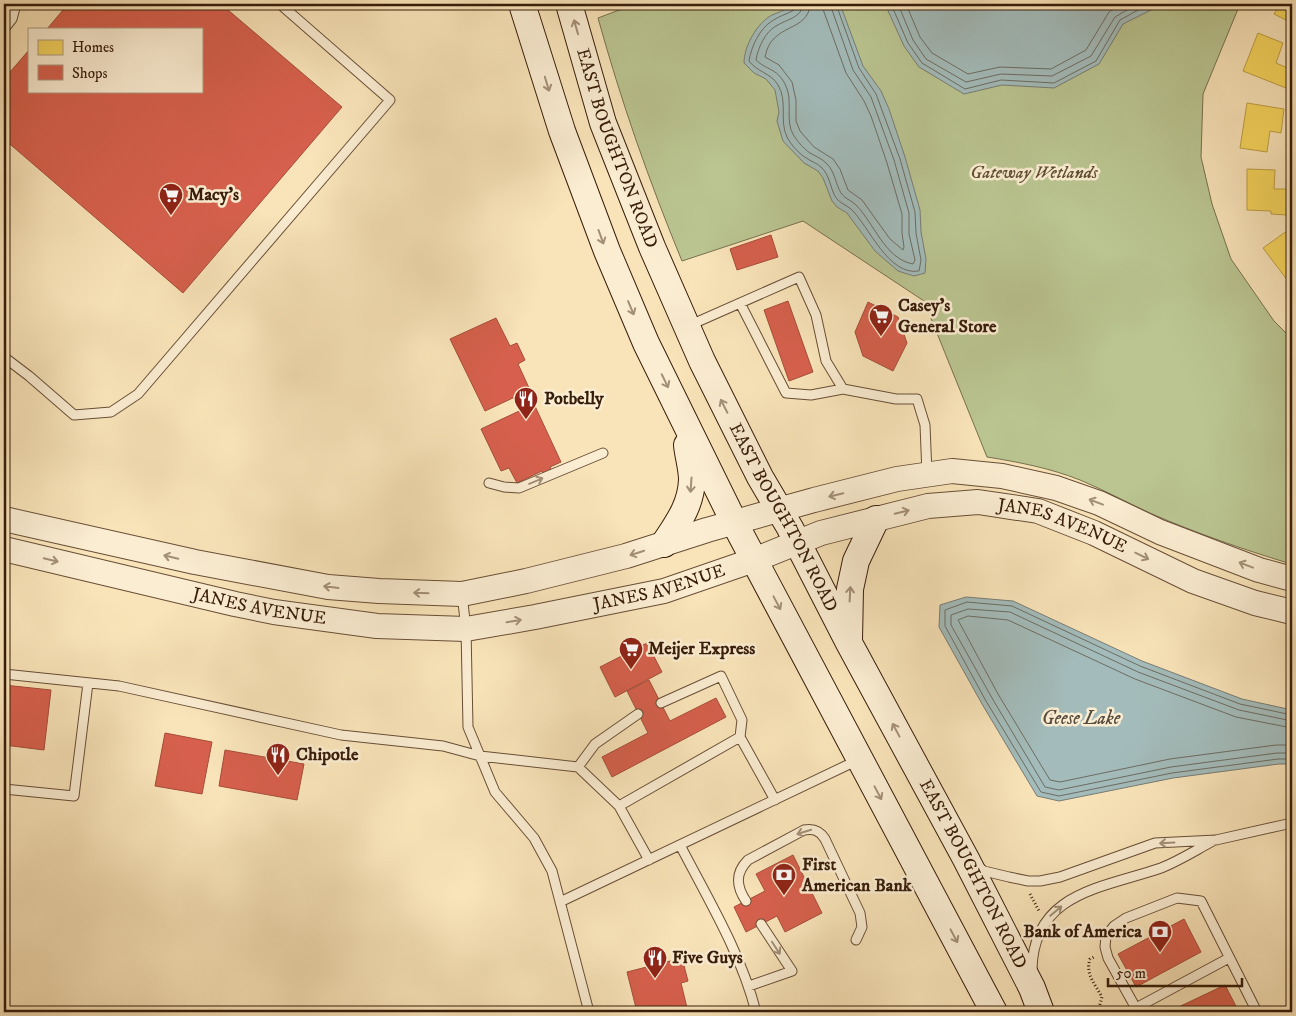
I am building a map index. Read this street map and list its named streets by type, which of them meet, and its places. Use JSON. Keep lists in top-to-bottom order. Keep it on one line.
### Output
{"streets":{"main road":["EAST BOUGHTON ROAD"],"street":["JANES AVENUE"]},"crossings":[["EAST BOUGHTON ROAD","JANES AVENUE"]],"water":["Geese Lake"],"parks":["Gateway Wetlands"],"places":{"supermarket":["Macy's","Casey's General Store","Meijer Express"],"restaurant":["Potbelly","Chipotle","Five Guys"],"bank":["First American Bank","Bank of America"]},"legend":["Homes","Shops"],"scale_bar":"50 m"}
